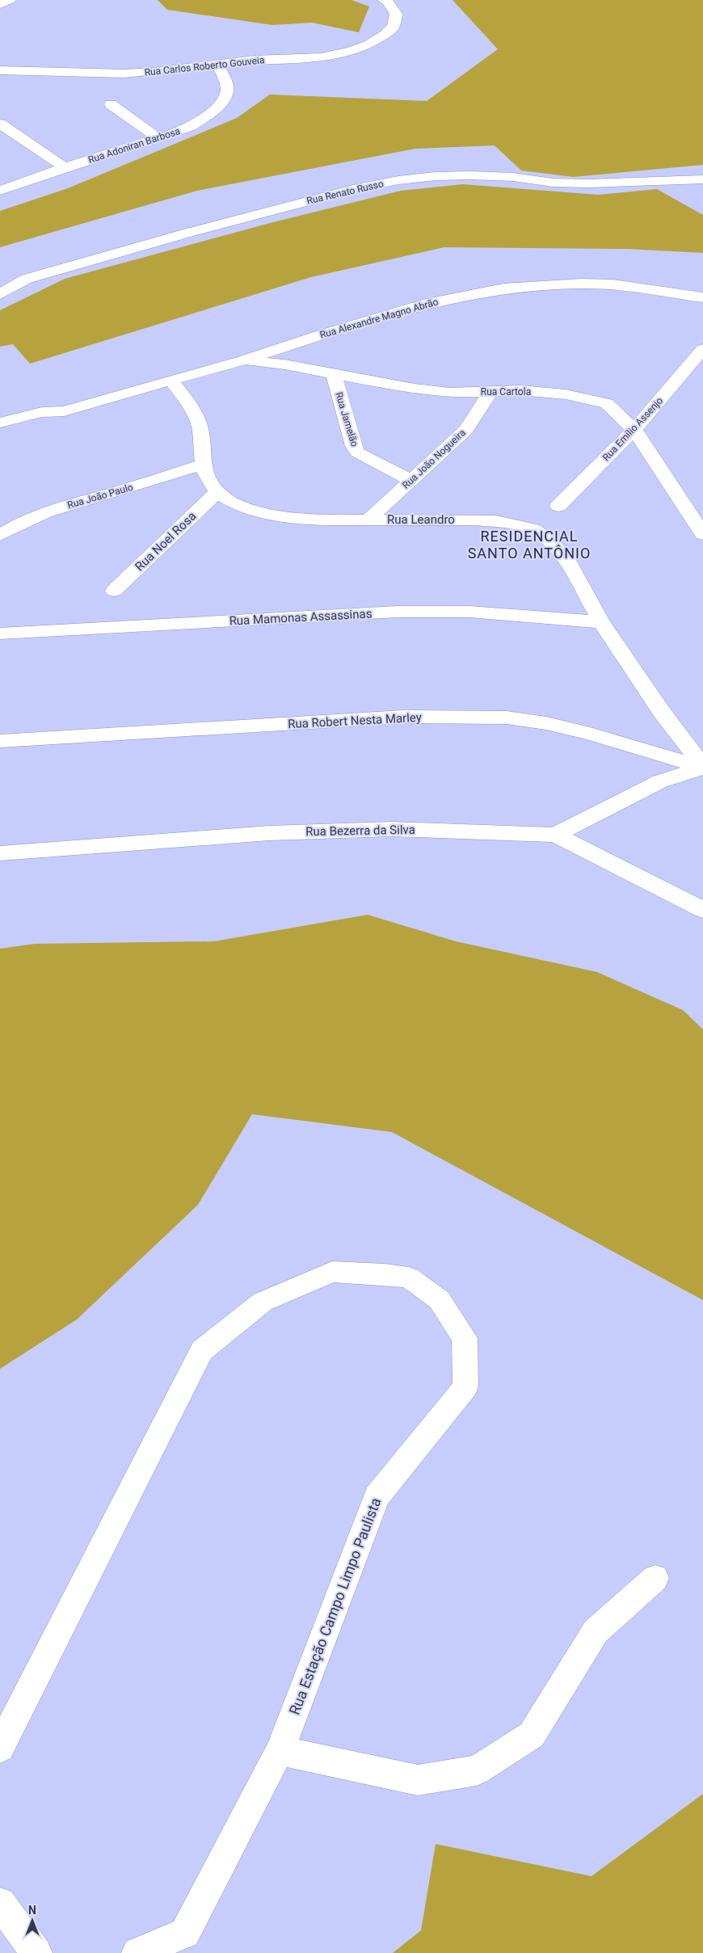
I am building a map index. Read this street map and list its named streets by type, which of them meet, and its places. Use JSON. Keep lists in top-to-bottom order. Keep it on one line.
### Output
{"streets":{"street":["Rua Carlos Roberto Gouveia","Rua Adoniran Barbosa","Rua Renato Russo","Rua Alexandre Magno Abrão","Rua Cartola","Rua Jamelão","Rua Emílio Assenjo","Rua João Nogueira","Rua João Paulo","Rua Leandro","Rua Noel Rosa","Rua Mamonas Assassinas","Rua Robert Nesta Marley","Rua Bezerra da Silva","Rua Estação Campo Limpo Paulista"]},"crossings":[["Rua Carlos Roberto Gouveia","Rua Adoniran Barbosa"],["Rua Alexandre Magno Abrão","Rua Cartola"],["Rua Alexandre Magno Abrão","Rua Leandro"],["Rua Cartola","Rua Jamelão"],["Rua Cartola","Rua Emílio Assenjo"],["Rua Cartola","Rua João Nogueira"],["Rua Jamelão","Rua João Nogueira"],["Rua João Nogueira","Rua Leandro"],["Rua João Paulo","Rua Leandro"],["Rua Leandro","Rua Noel Rosa"],["Rua Leandro","Rua Mamonas Assassinas"],["Rua Leandro","Rua Robert Nesta Marley"]],"districts":["RESIDENCIAL SANTO ANTÔNIO"],"north":"top"}
